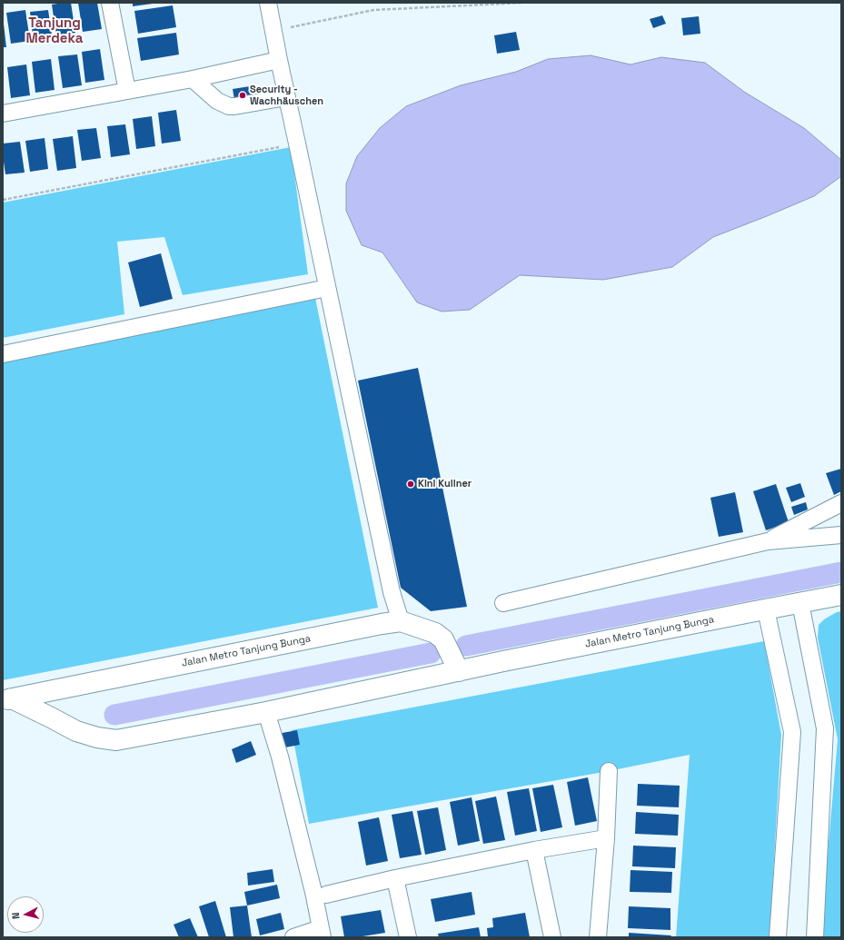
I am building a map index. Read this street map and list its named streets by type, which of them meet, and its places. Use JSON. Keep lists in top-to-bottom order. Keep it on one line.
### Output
{"streets":{"main road":["Jalan Metro Tanjung Bunga"]},"districts":["Tanjung Merdeka"],"places":["Security - Wachhäuschen","Kini Kuliner"],"north":"left"}
